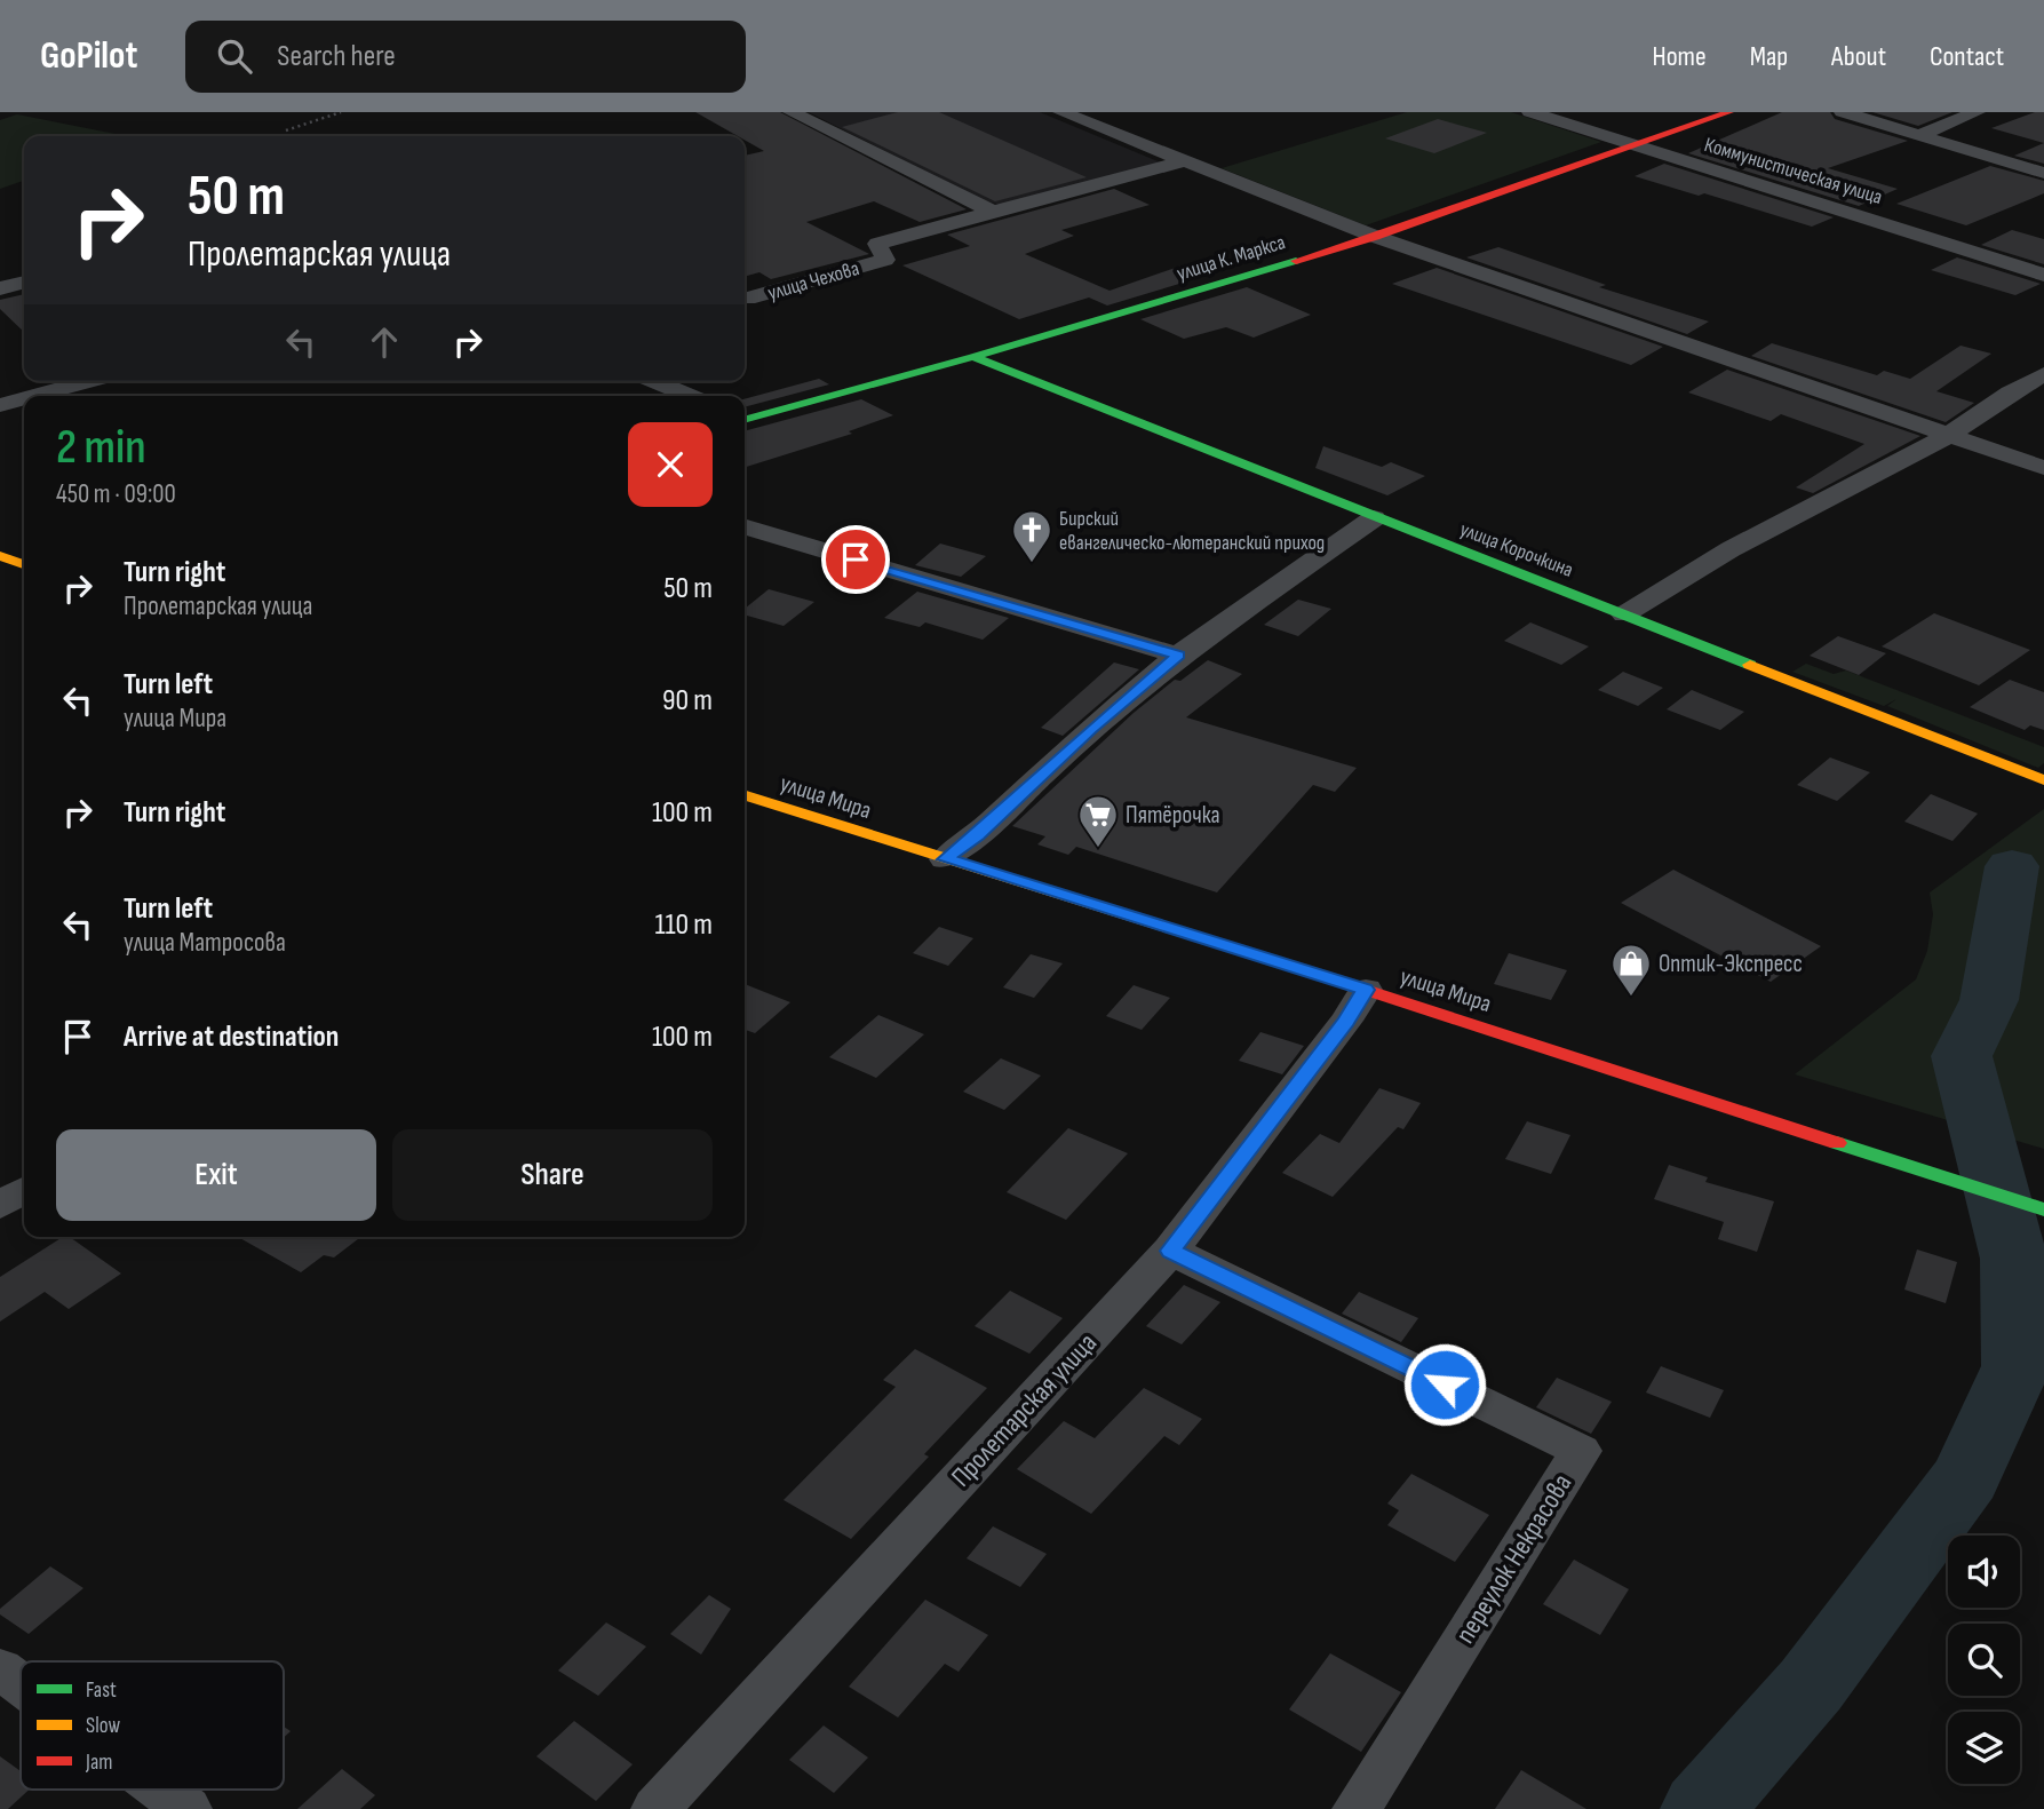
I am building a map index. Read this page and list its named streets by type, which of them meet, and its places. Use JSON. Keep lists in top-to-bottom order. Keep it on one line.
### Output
{"streets":{"main road":["улица К. Маркса","улица Корочкина","улица Мира"],"street":["Коммунистическая улица","улица Чехова","Пролетарская улица","переулок Некрасова"]},"crossings":[["Коммунистическая улица","улица К. Маркса"],["улица К. Маркса","улица Корочкина"],["улица Мира","Пролетарская улица"],["Пролетарская улица","переулок Некрасова"]],"places":{"church":["Бирский евангелическо-лютеранский приход"],"supermarket":["Пятёрочка"],"shop":["Оптик-Экспресс"]},"legend":["Fast","Slow","Jam"],"page":{"header":"GoPilot","search":"Search here","nav":["Home","Map","About","Contact"],"turn":["50 m","Пролетарская улица"],"heading":["2 min","450 m · 09:00"],"list":[{"name":"Turn right","note":"Пролетарская улица","value":"50 m"},{"name":"Turn left","note":"улица Мира","value":"90 m"},{"name":"Turn right","value":"100 m"},{"name":"Turn left","note":"улица Матросова","value":"110 m"},{"name":"Arrive at destination","value":"100 m"}],"buttons":["Exit","Share"]}}
